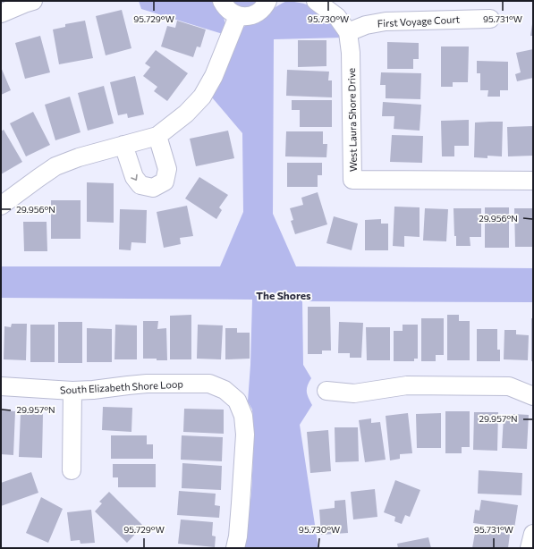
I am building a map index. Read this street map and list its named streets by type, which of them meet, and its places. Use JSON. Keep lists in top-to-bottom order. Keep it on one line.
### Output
{"streets":{"street":["First Voyage Court","West Laura Shore Drive","South Elizabeth Shore Loop"]},"crossings":[["First Voyage Court","West Laura Shore Drive"]],"districts":["The Shores"],"coordinates":["95.729°W","95.730°W","95.731°W","29.956°N","29.957°N"]}
